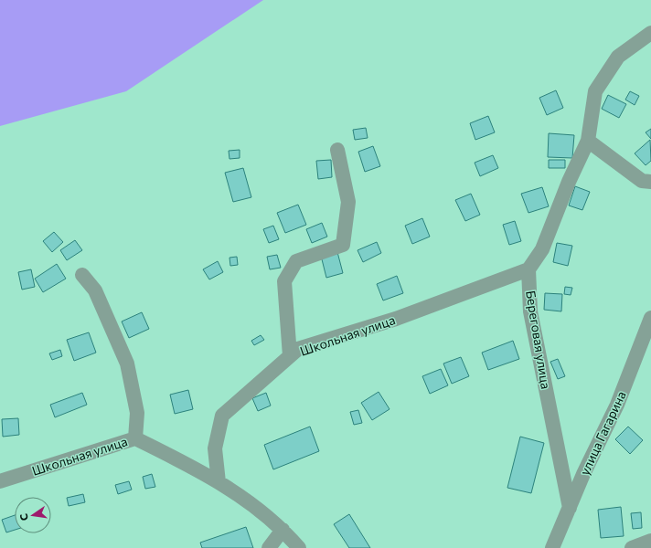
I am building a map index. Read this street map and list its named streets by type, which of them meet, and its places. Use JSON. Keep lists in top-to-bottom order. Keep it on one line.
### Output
{"streets":{"street":["Школьная улица","Береговая улица","улица Гагарина"]},"crossings":[["Школьная улица","Береговая улица"],["Береговая улица","улица Гагарина"]],"north":"left"}
